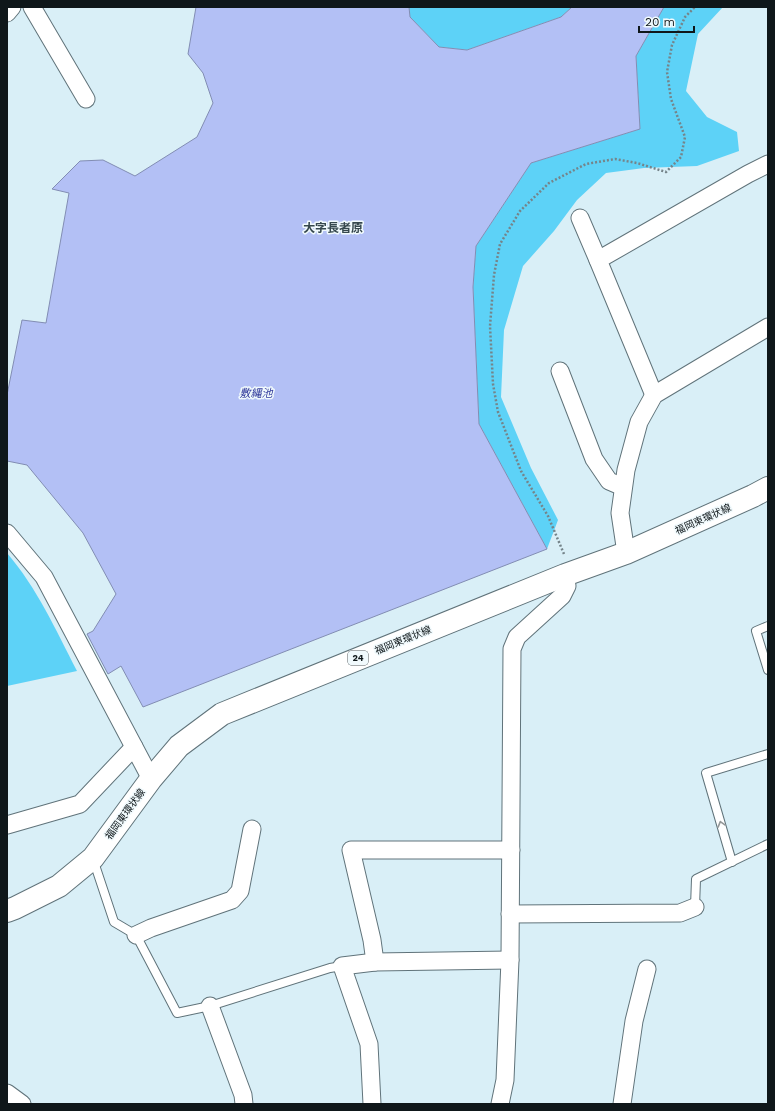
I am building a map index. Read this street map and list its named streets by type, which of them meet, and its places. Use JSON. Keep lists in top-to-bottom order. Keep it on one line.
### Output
{"streets":{"main road":["福岡東環状線","24"]},"districts":["大字長者原"],"water":["敷縄池"],"scale_bar":"20 m"}
